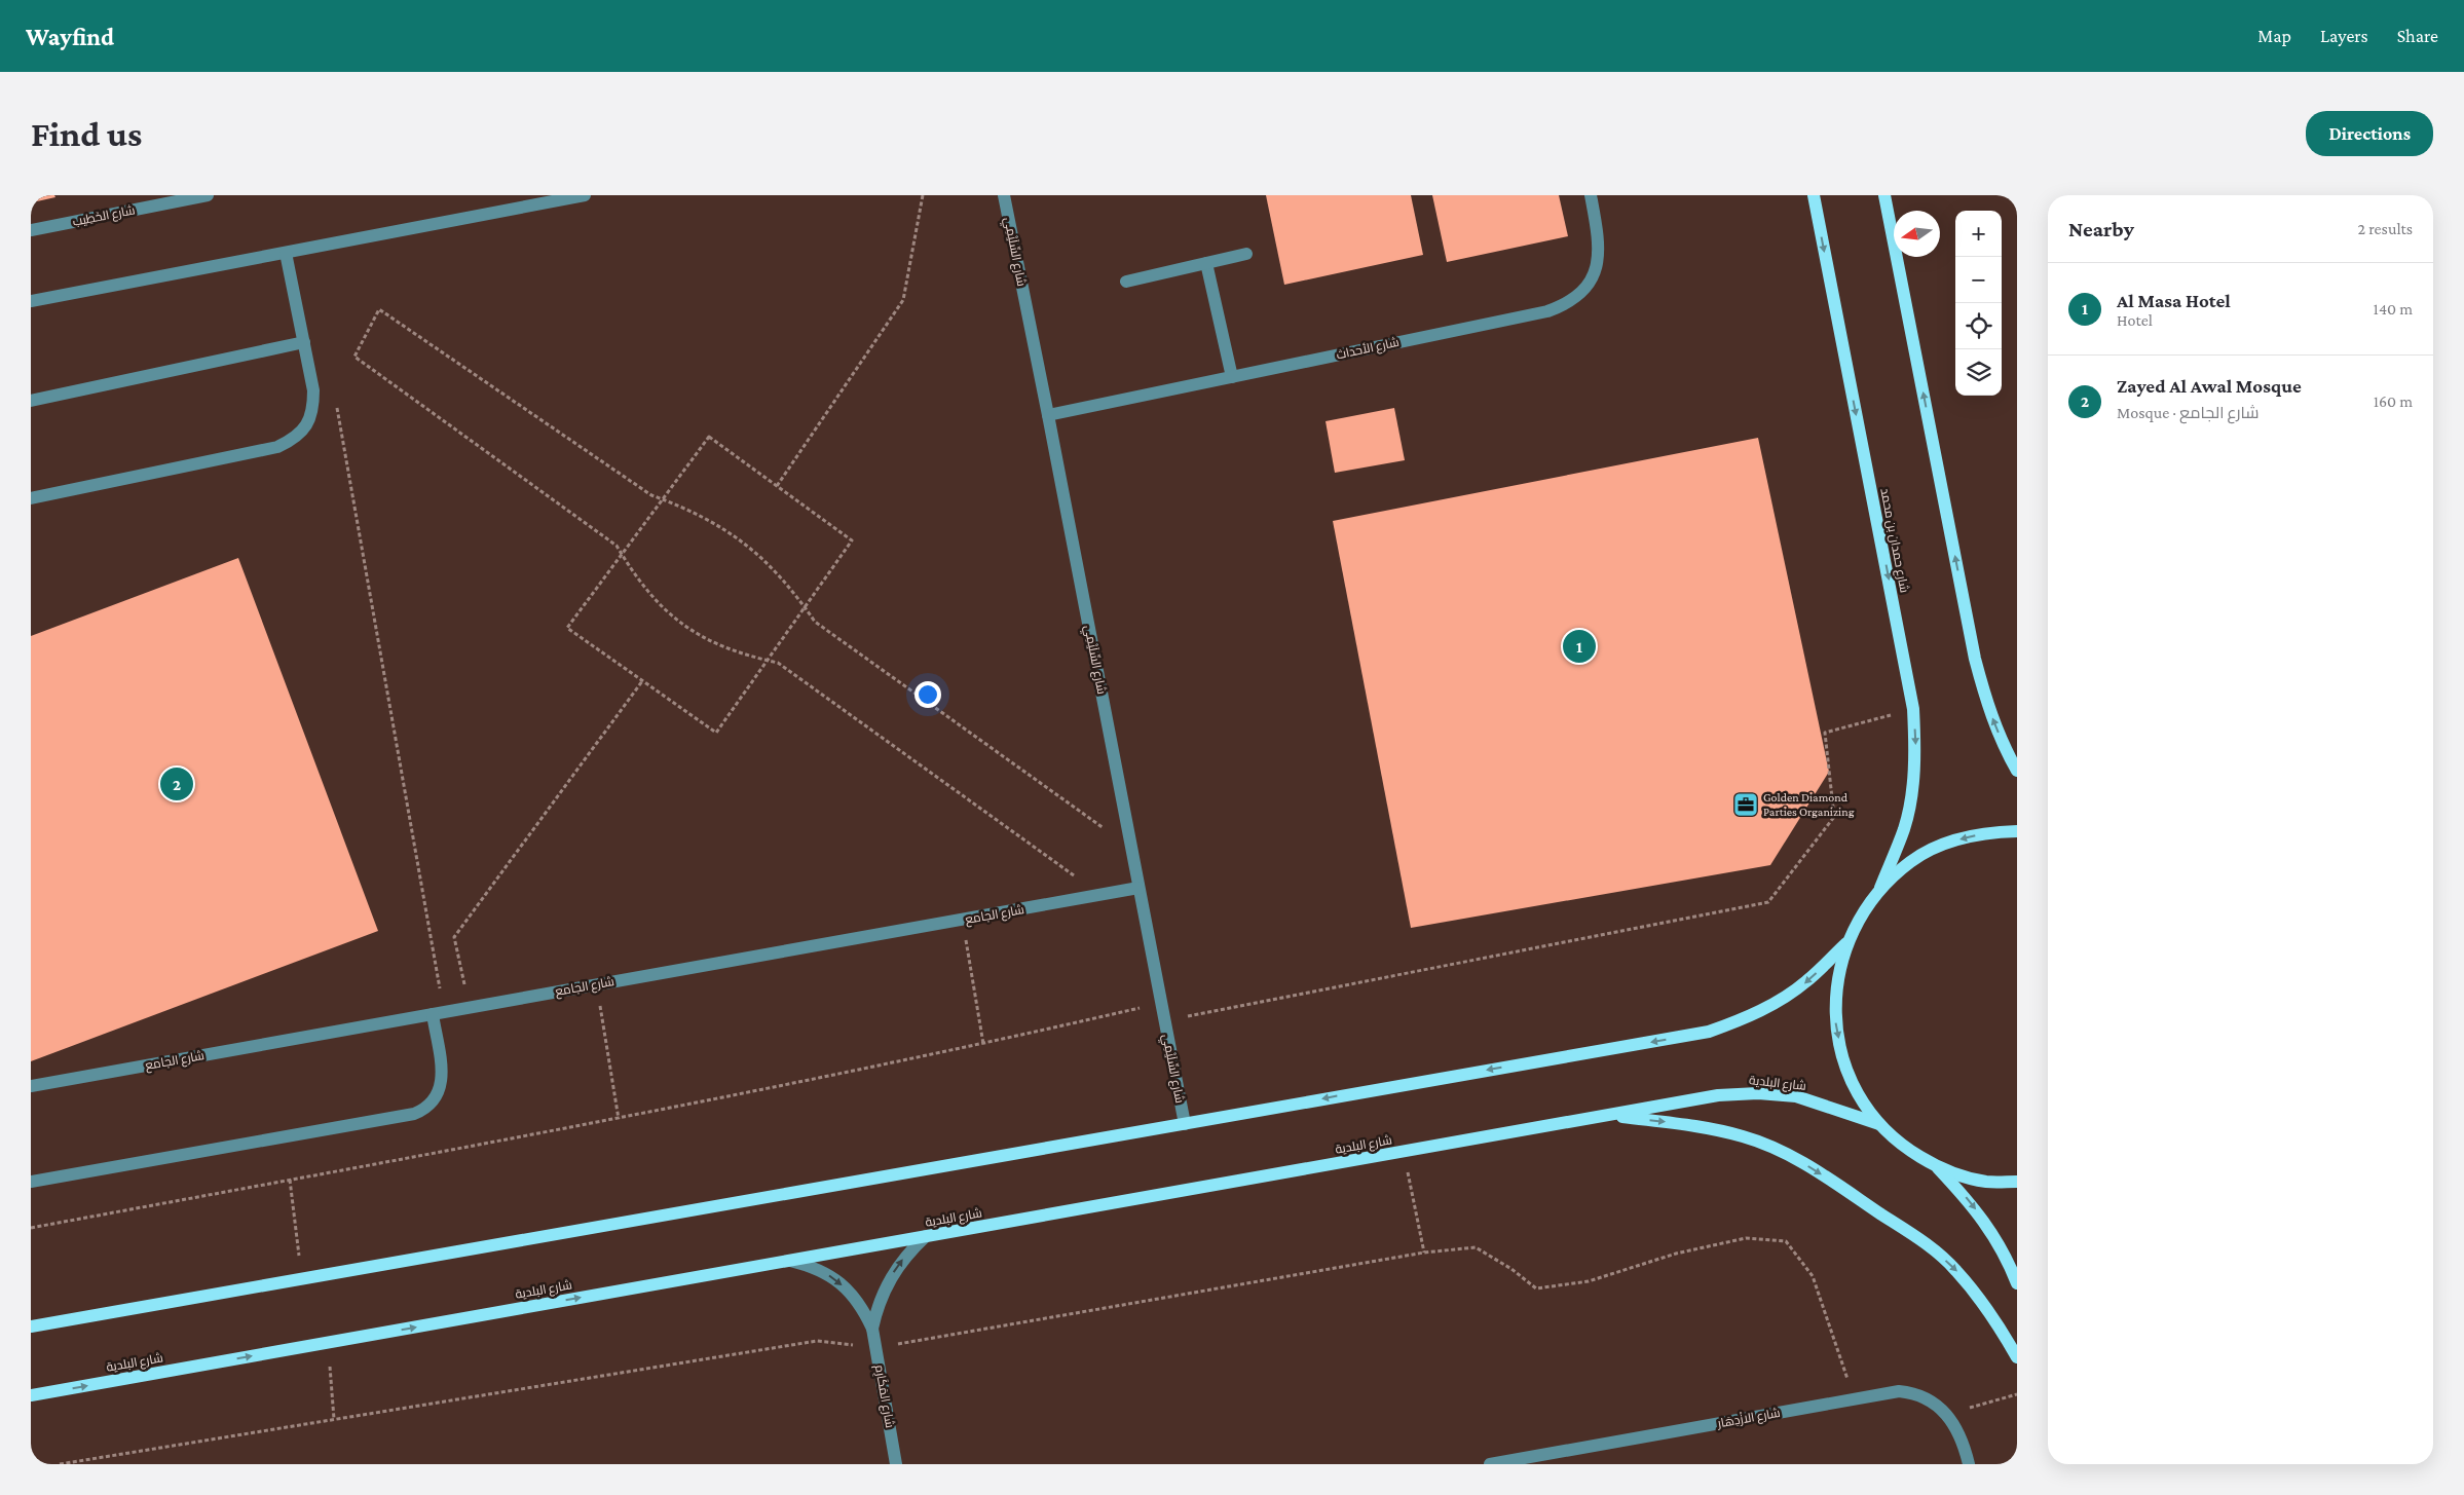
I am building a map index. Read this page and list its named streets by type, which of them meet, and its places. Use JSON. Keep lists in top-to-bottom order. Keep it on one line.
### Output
{"streets":{"main road":["شارع حمدان بن محمد","شارع البلدية"],"street":["شارع الخَطِيب","شارع السِّلَيْمِي","شارع الأحداث","شارع الجامع","شارع المَكَارِم","شارع الازْدِهَار"]},"crossings":[["شارع السِّلَيْمِي","شارع الأحداث"],["شارع السِّلَيْمِي","شارع الجامع"],["شارع البلدية","شارع المَكَارِم"]],"places":{"office":["Golden Diamond Parties Organizing"]},"north":"left","page":{"header":"Wayfind","nav":["Map","Layers","Share"],"buttons":"Directions","title":"Find us","heading":["Nearby","2 results"],"map_buttons":["+","−"],"list":[{"mark":"1","name":"Al Masa Hotel","note":"Hotel","value":"140 m"},{"mark":"2","name":"Zayed Al Awal Mosque","note":"Mosque · شارع الجامع","value":"160 m"}],"pins":["1","2"]}}
